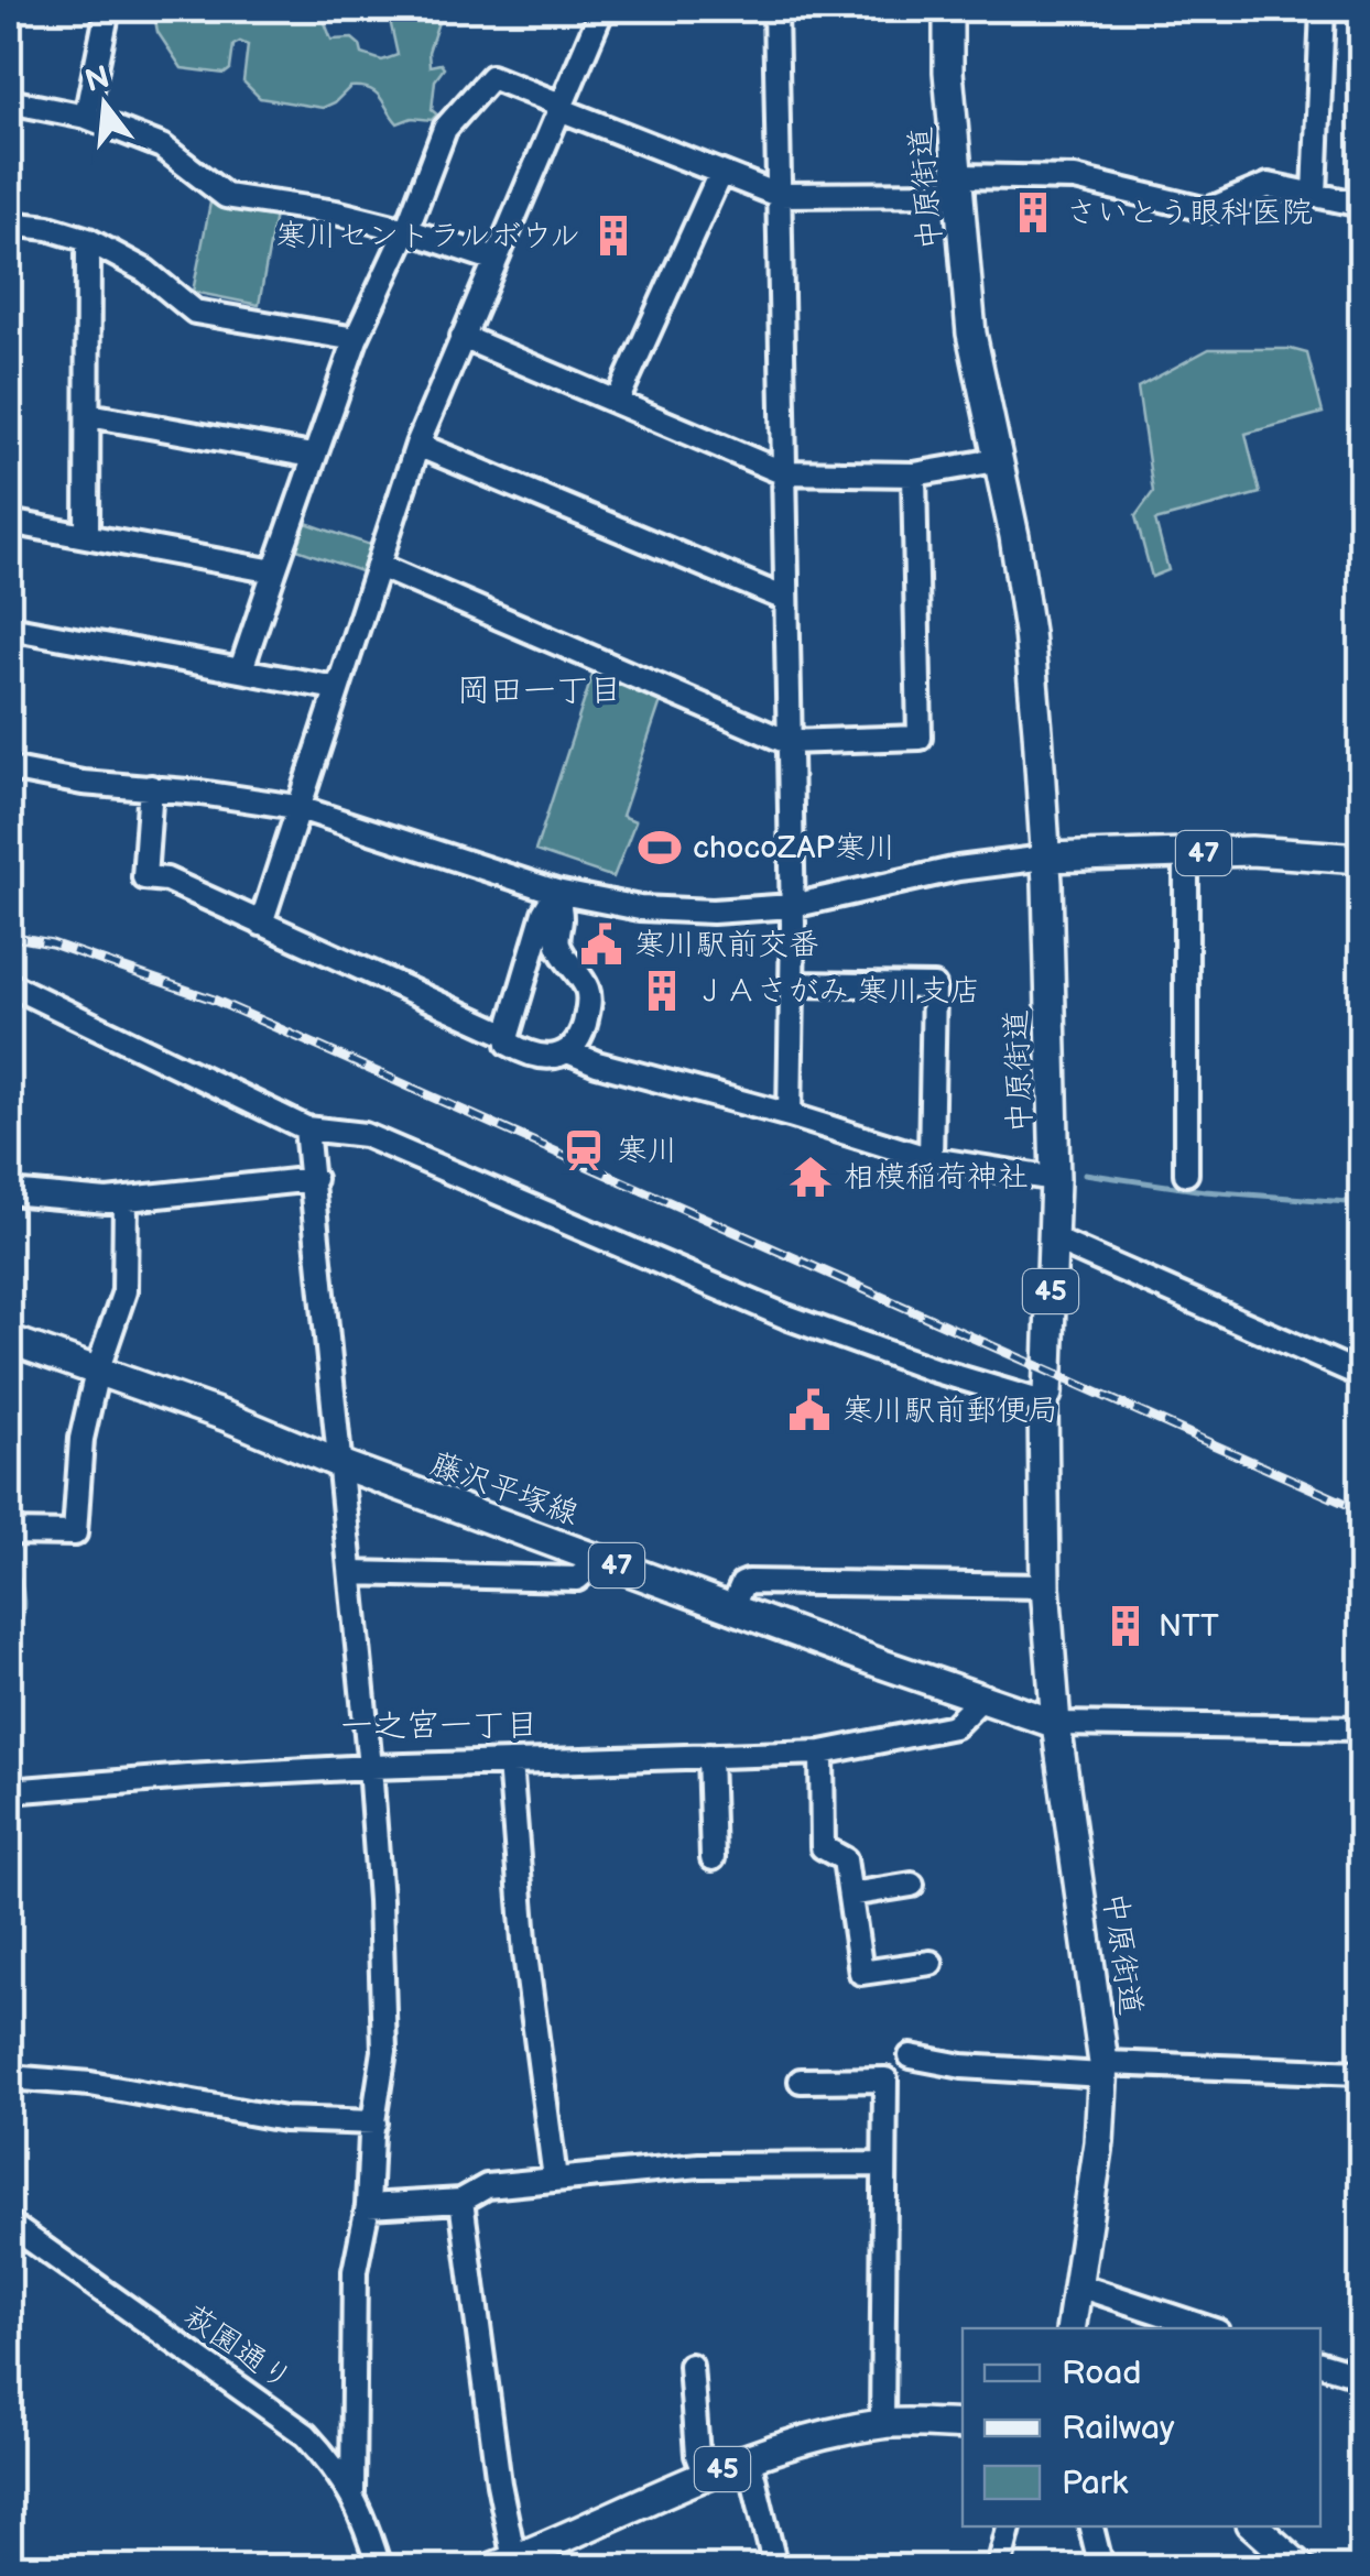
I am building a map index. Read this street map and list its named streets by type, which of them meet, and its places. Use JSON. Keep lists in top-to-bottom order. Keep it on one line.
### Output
{"streets":{"main road":["中原街道","47","45","藤沢平塚線"],"street":["萩園通り"]},"crossings":[["中原街道","47"],["中原街道","藤沢平塚線"],["47","藤沢平塚線"]],"districts":["岡田一丁目","一之宮一丁目"],"places":{"building":["さいとう眼科医院","寒川セントラルボウル","ＪＡさがみ 寒川支店","NTT"],"sports":["chocoZAP寒川"],"public building":["寒川駅前交番","寒川駅前郵便局"],"station":["寒川"],"temple":["相模稲荷神社"]},"legend":["Road","Railway","Park"],"north":"top"}
